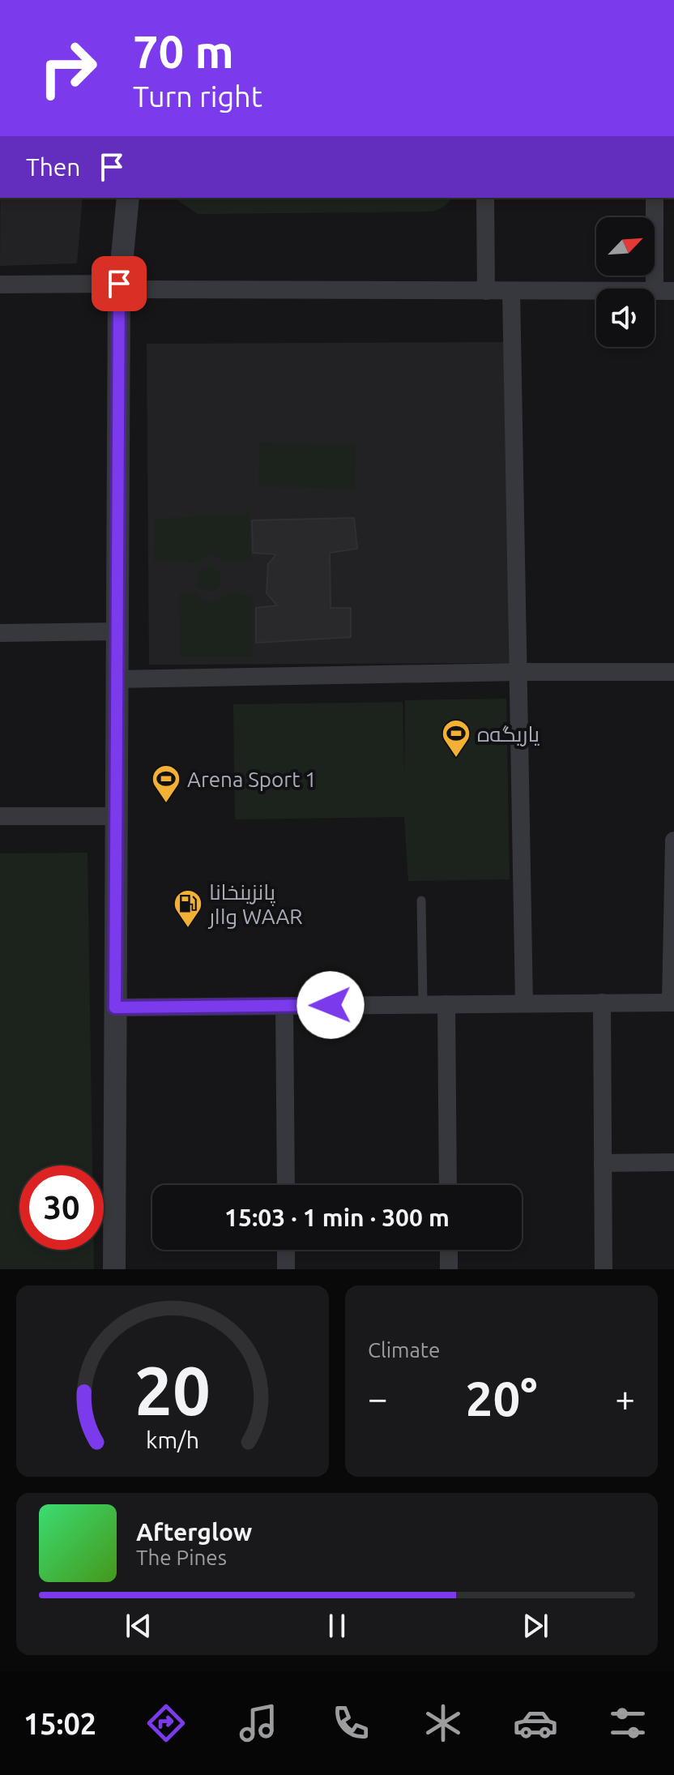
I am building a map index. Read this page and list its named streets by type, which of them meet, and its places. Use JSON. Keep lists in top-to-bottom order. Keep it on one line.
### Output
{"places":{"sports":["یاریگه‌ه","Arena Sport 1"],"fuel station":["پانزینخانا واار WAAR"]},"north":"top right","page":{"turn":["70 m","Turn right"],"then":"Then","limit":"30","trip":"15:03 · 1 min · 300 m","tile":"Climate","heat":["−","20°","+"],"song":["Afterglow","The Pines"],"tabs":"15:02","gauge":["20","km/h"]}}
